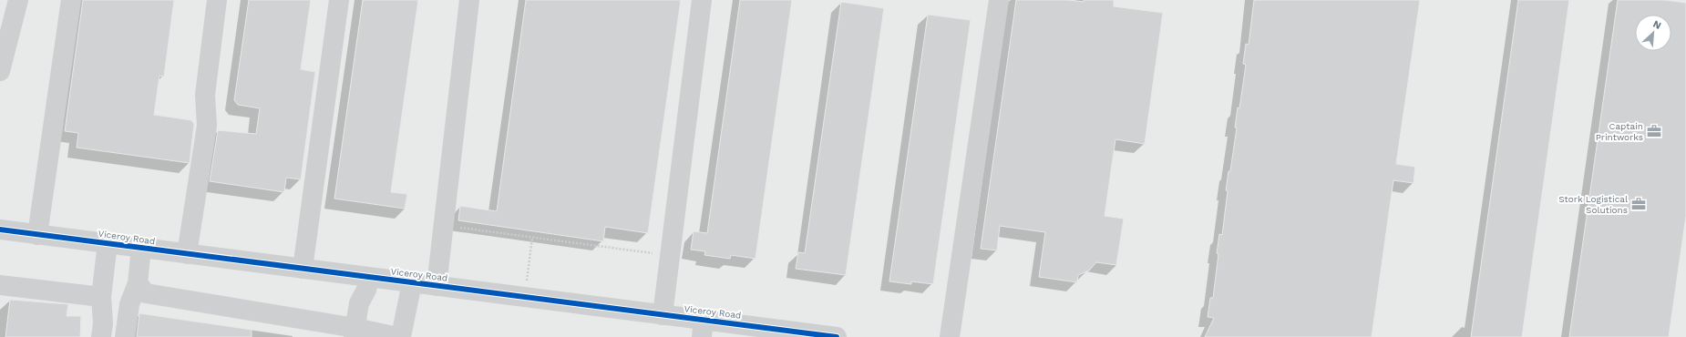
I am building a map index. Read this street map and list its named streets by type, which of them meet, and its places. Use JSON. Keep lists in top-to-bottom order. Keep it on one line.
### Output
{"streets":{"street":["Viceroy Road"]},"places":{"office":["Captain Printworks","Stork Logistical Solutions"]},"north":"top right"}
